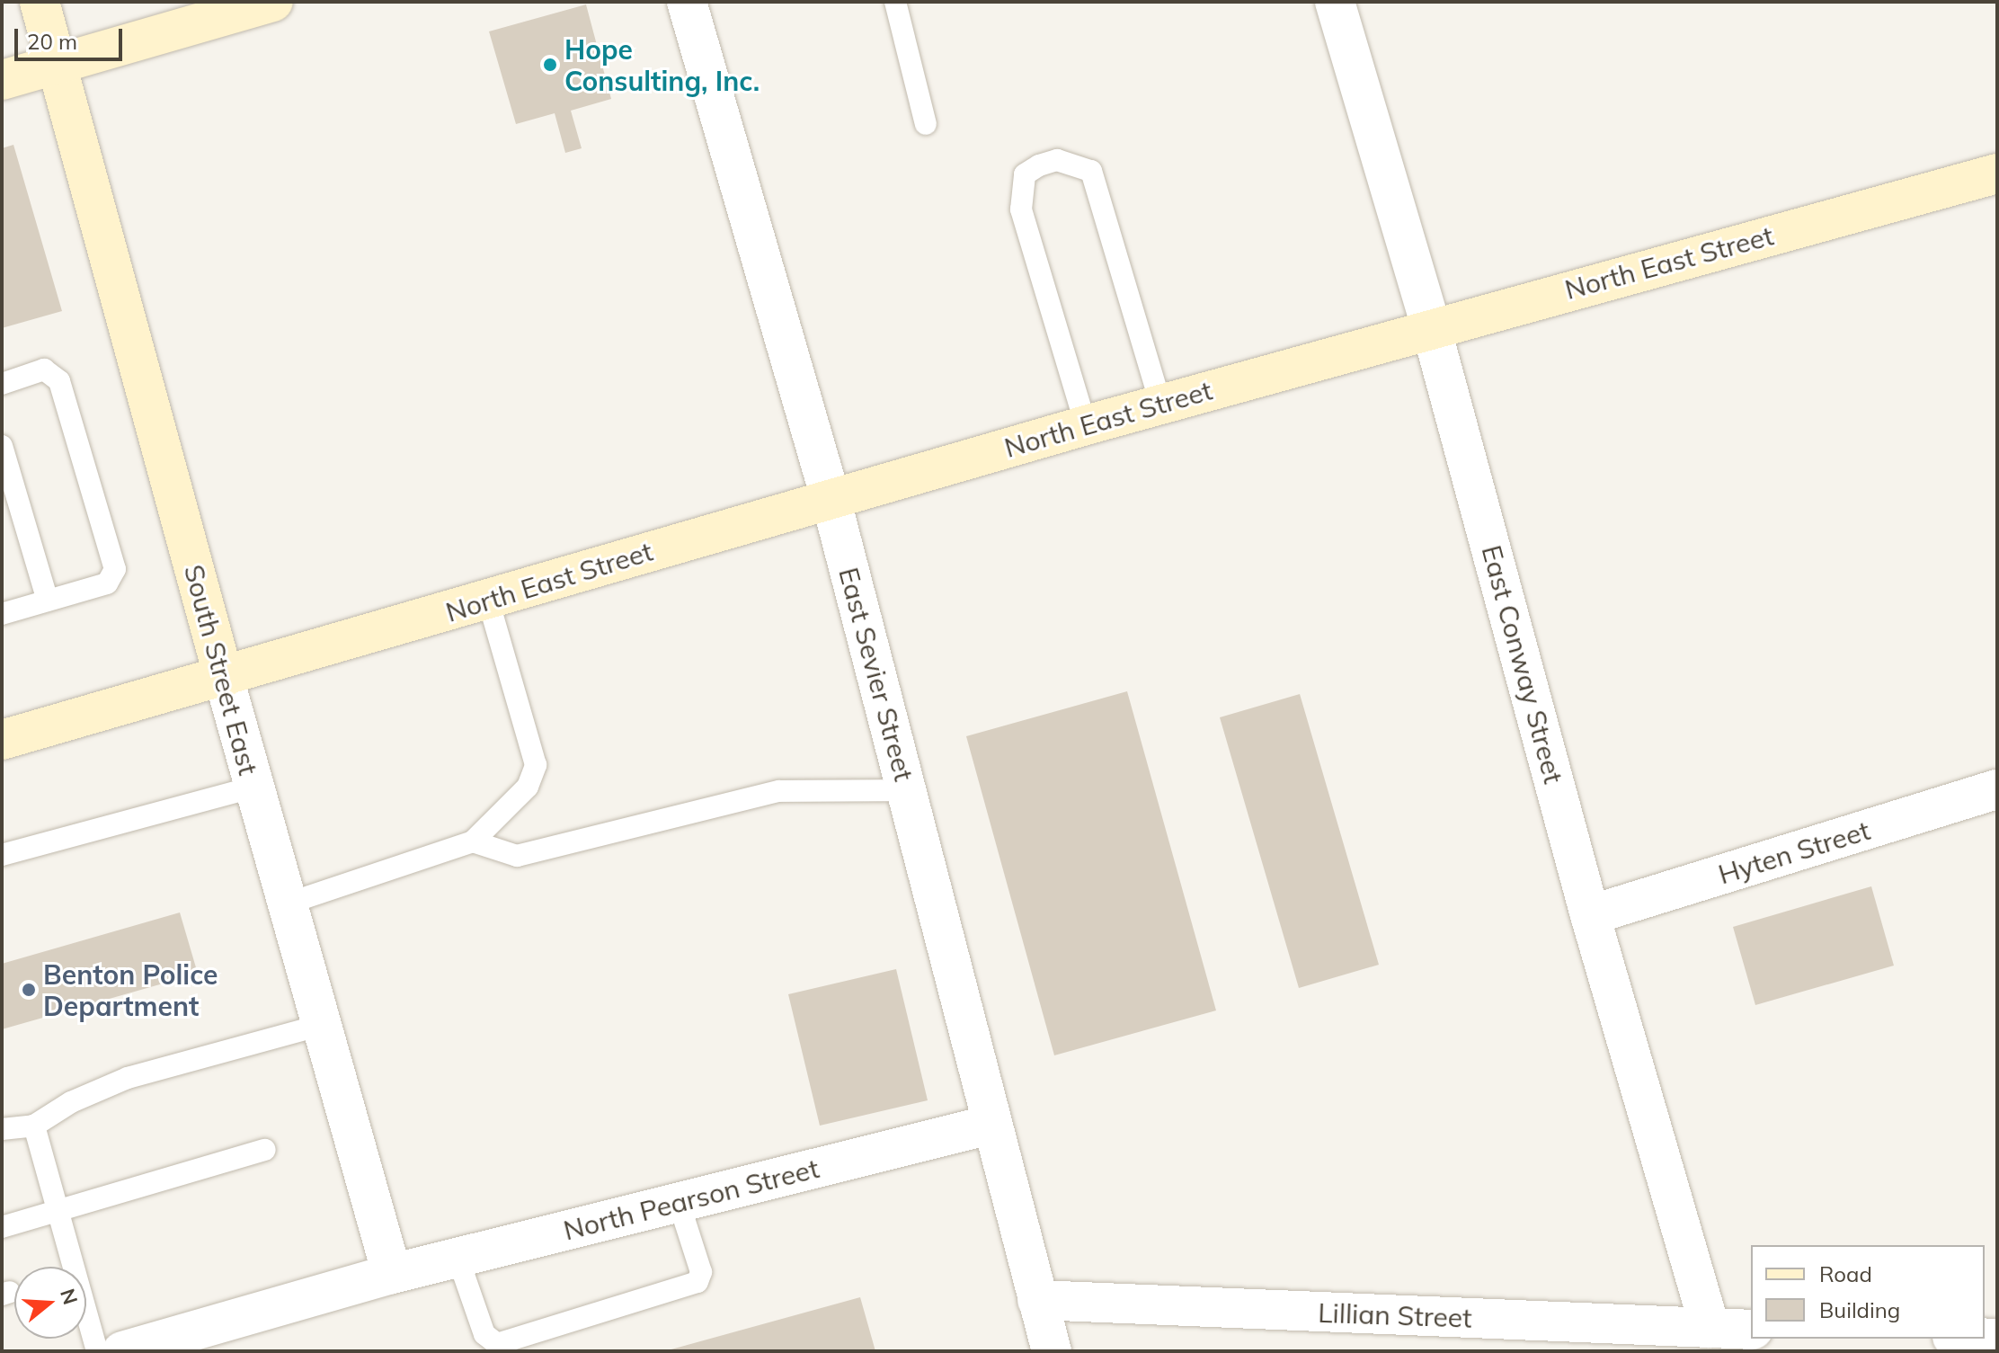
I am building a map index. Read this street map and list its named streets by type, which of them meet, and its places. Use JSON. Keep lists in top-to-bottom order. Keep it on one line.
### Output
{"streets":{"main road":["North East Street","South Street East"],"street":["East Conway Street","East Sevier Street","Hyten Street","North Pearson Street","Lillian Street"]},"crossings":[["North East Street","East Conway Street"],["North East Street","South Street East"],["North East Street","East Sevier Street"],["East Conway Street","Hyten Street"],["East Conway Street","Lillian Street"],["South Street East","North Pearson Street"],["East Sevier Street","North Pearson Street"],["East Sevier Street","Lillian Street"]],"places":["Hope Consulting, Inc.","Benton Police Department"],"legend":["Road","Building"],"scale_bar":"20 m","north":"right"}
